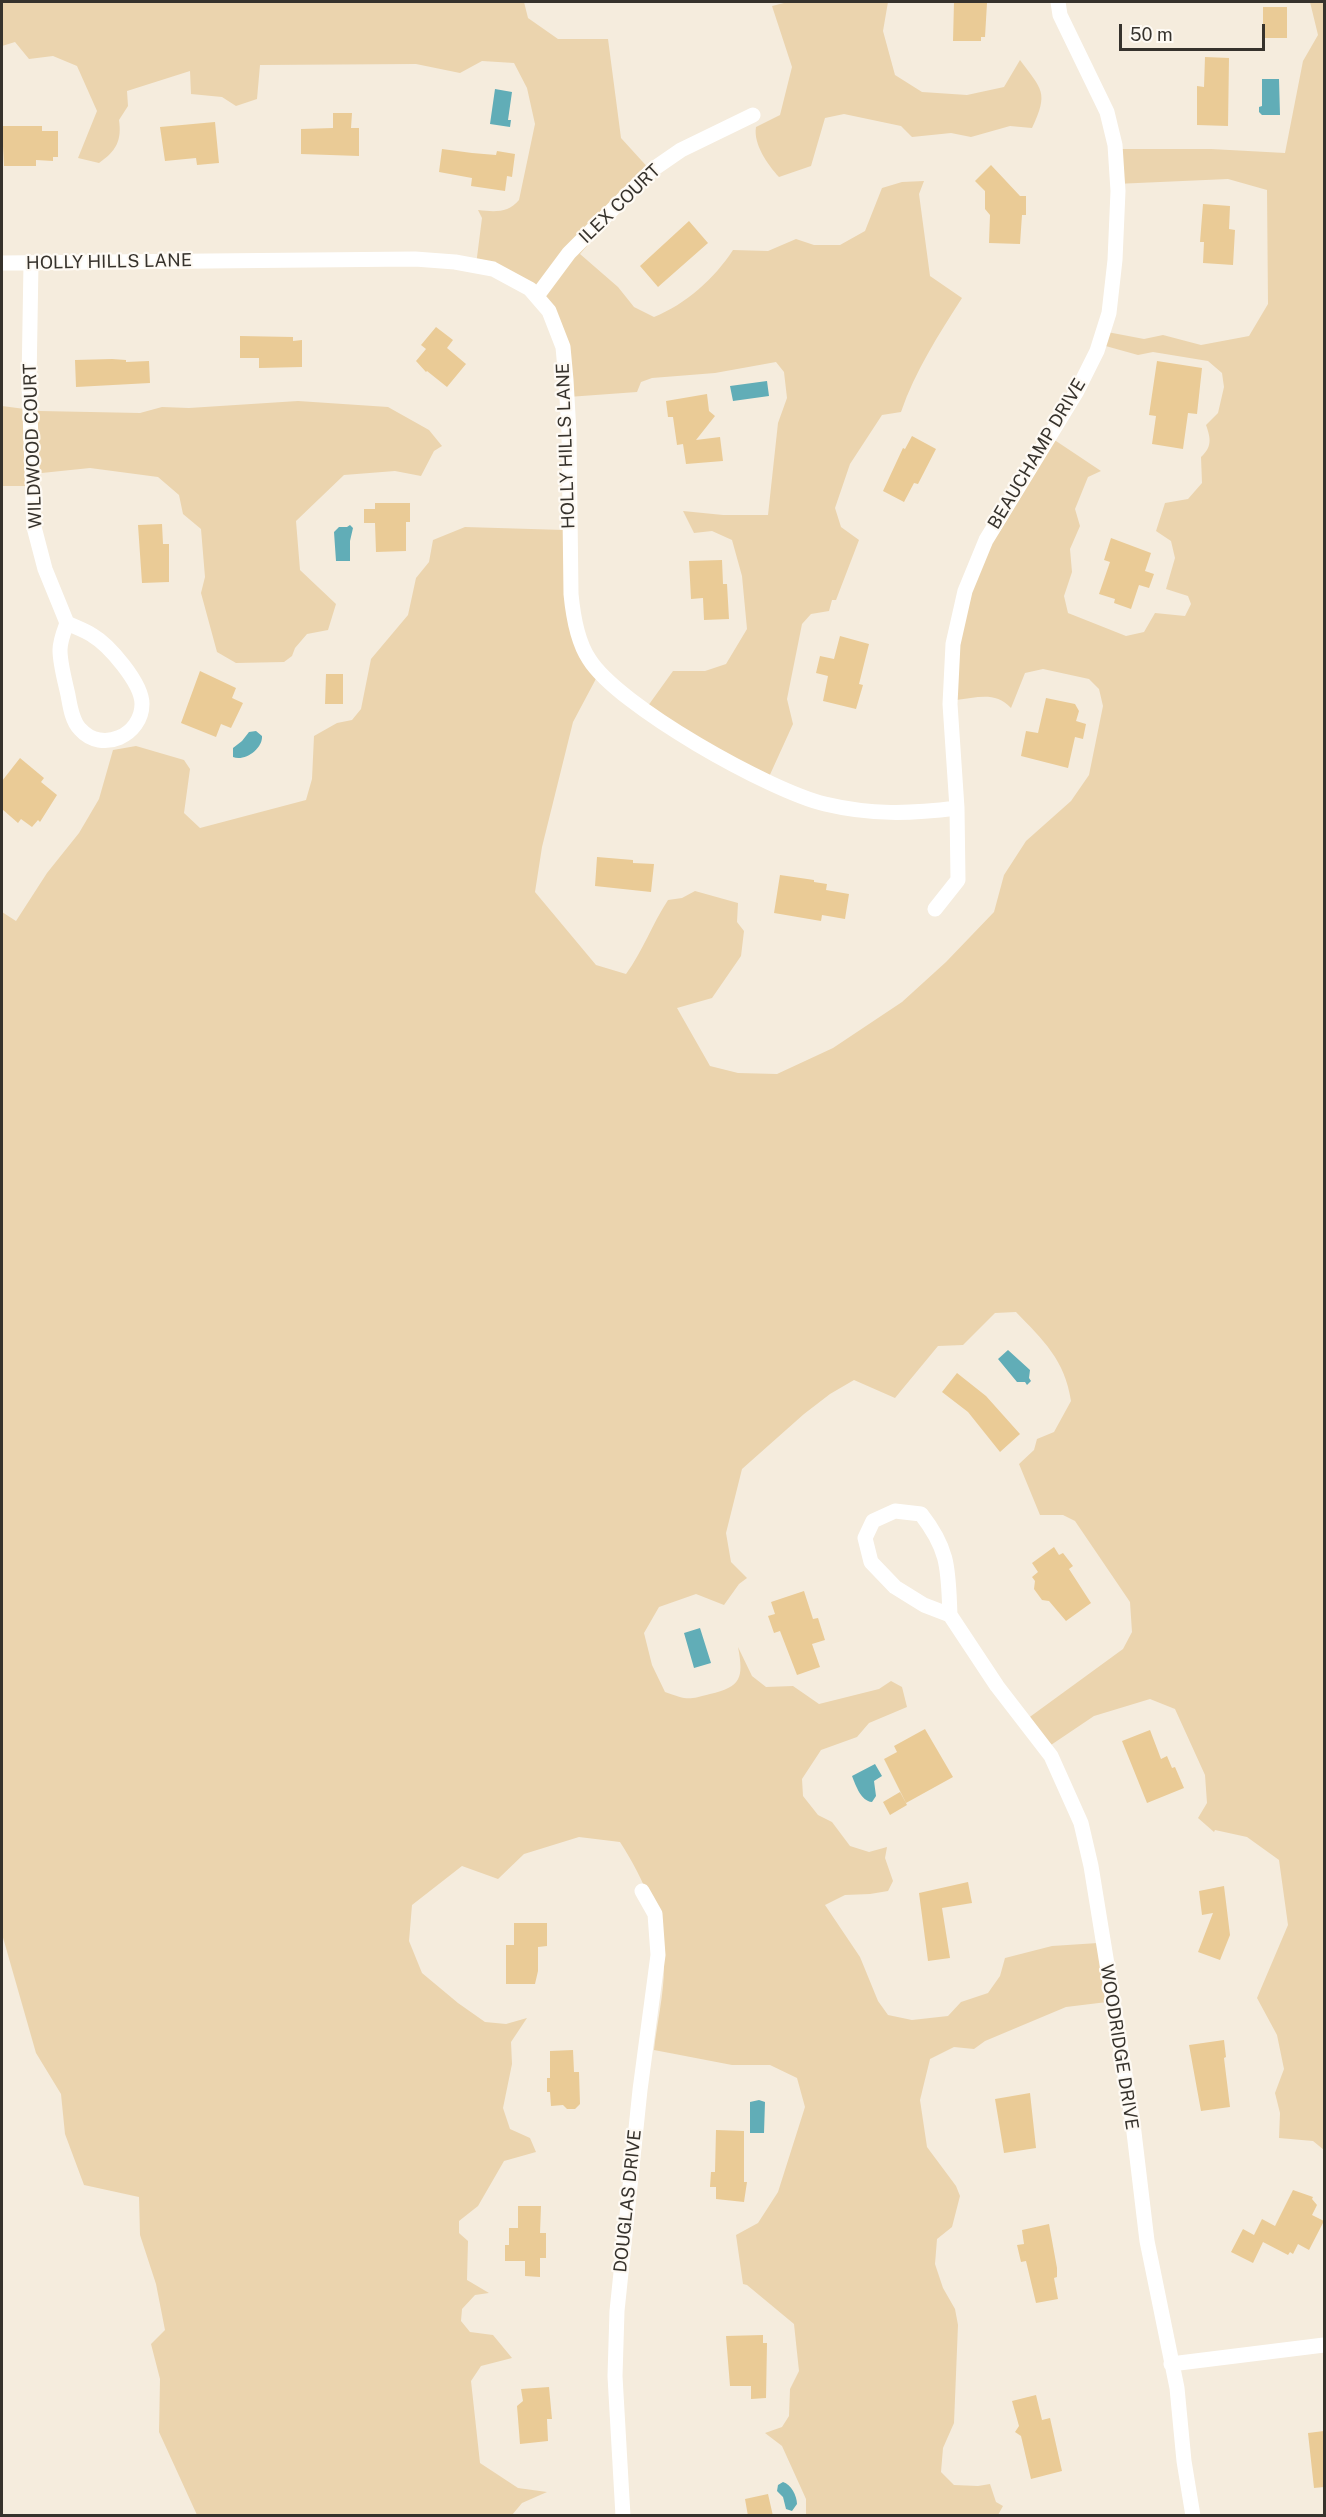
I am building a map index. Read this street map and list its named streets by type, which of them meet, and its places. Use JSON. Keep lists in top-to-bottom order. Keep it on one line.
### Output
{"streets":{"street":["ILEX COURT","HOLLY HILLS LANE","WILDWOOD COURT","BEAUCHAMP DRIVE","WOODRIDGE DRIVE","DOUGLAS DRIVE"]},"crossings":[["ILEX COURT","HOLLY HILLS LANE"],["HOLLY HILLS LANE","WILDWOOD COURT"],["HOLLY HILLS LANE","BEAUCHAMP DRIVE"]],"scale_bar":"50 m"}
